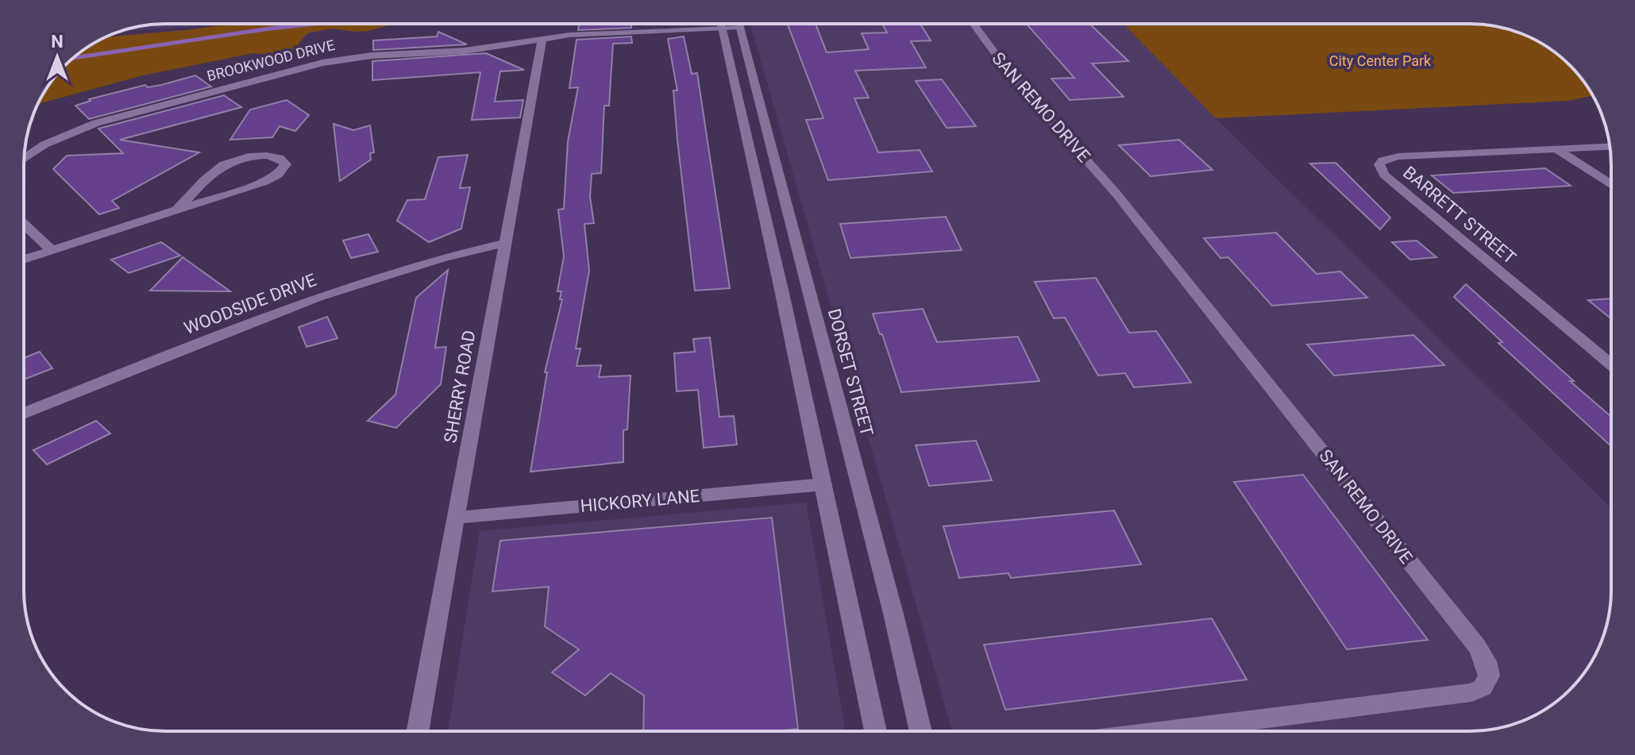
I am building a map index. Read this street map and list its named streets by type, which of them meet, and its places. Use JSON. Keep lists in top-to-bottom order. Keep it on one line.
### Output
{"streets":{"street":["BROOKWOOD DRIVE","SAN REMO DRIVE","BARRETT STREET","WOODSIDE DRIVE","DORSET STREET","SHERRY ROAD","HICKORY LANE"]},"crossings":[["BROOKWOOD DRIVE","SHERRY ROAD"],["WOODSIDE DRIVE","SHERRY ROAD"],["SHERRY ROAD","HICKORY LANE"]],"parks":["City Center Park"],"north":"top"}
